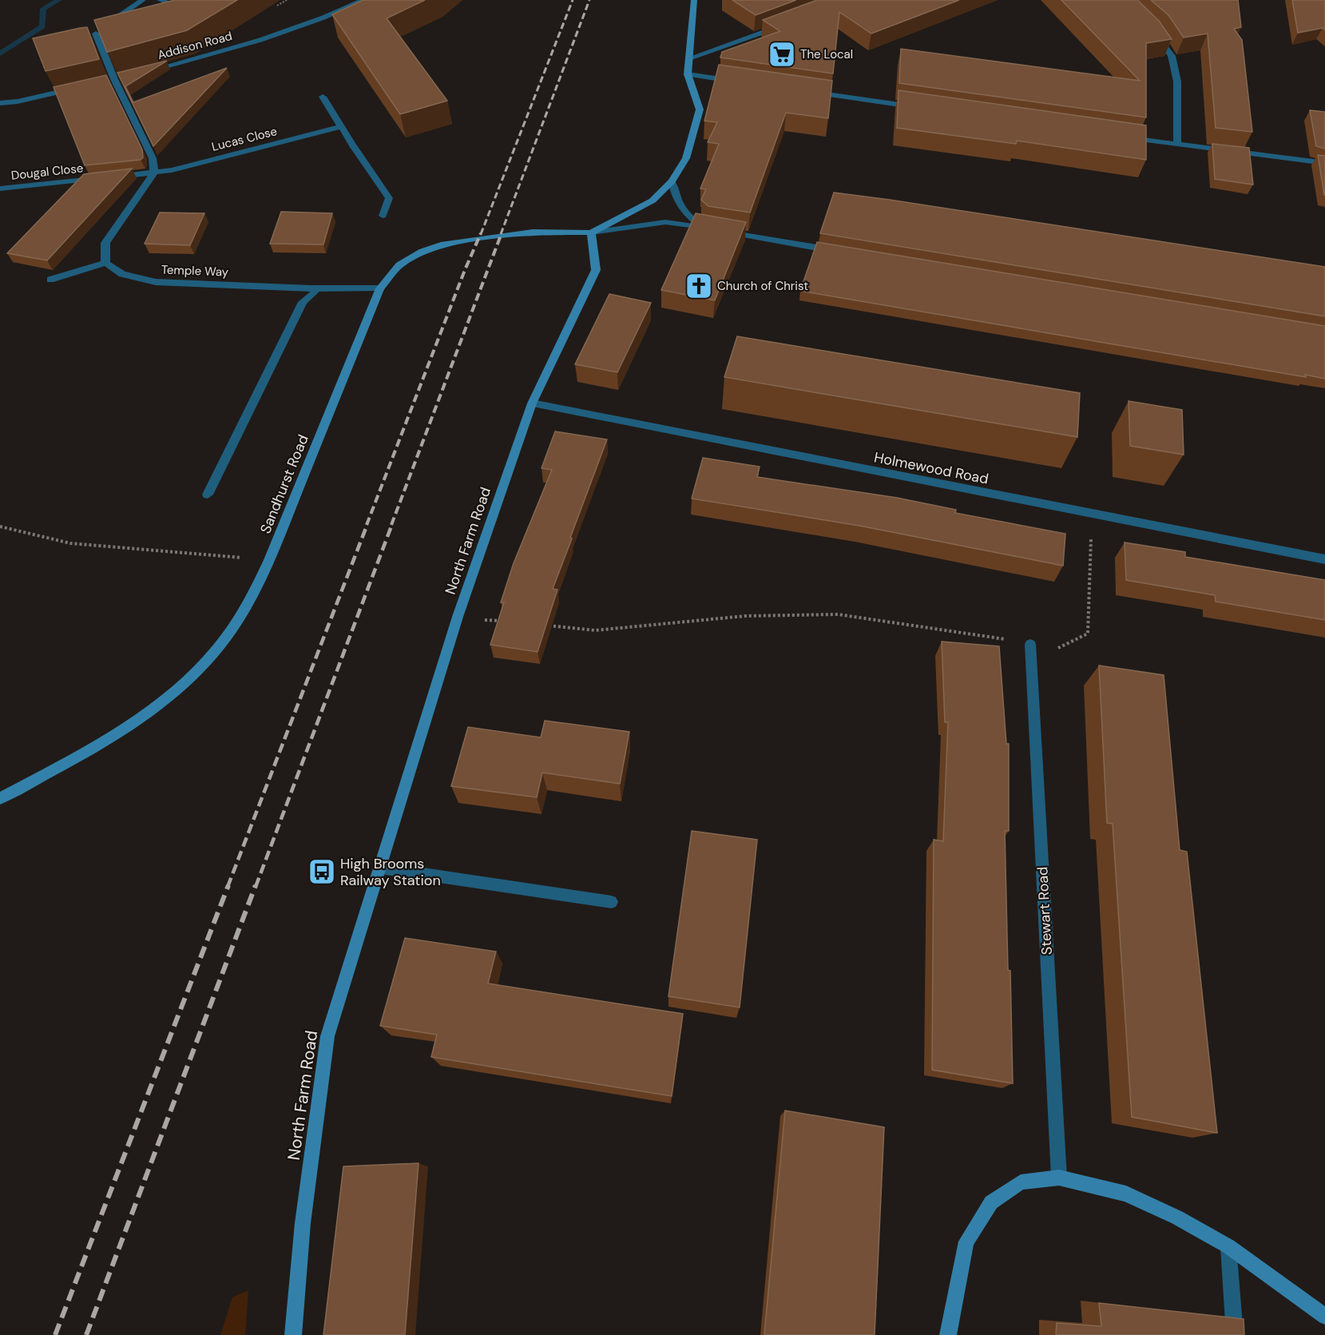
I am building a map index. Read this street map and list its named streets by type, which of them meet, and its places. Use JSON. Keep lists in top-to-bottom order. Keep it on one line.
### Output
{"streets":{"street":["Addison Road","Lucas Close","Dougal Close","Temple Way","Holmewood Road","Sandhurst Road","North Farm Road","Stewart Road"]},"crossings":[["Lucas Close","Dougal Close"],["Temple Way","Sandhurst Road"],["Holmewood Road","North Farm Road"],["Sandhurst Road","North Farm Road"]],"places":{"supermarket":["The Local"],"church":["Church of Christ"],"bus stop":["High Brooms Railway Station"]}}
